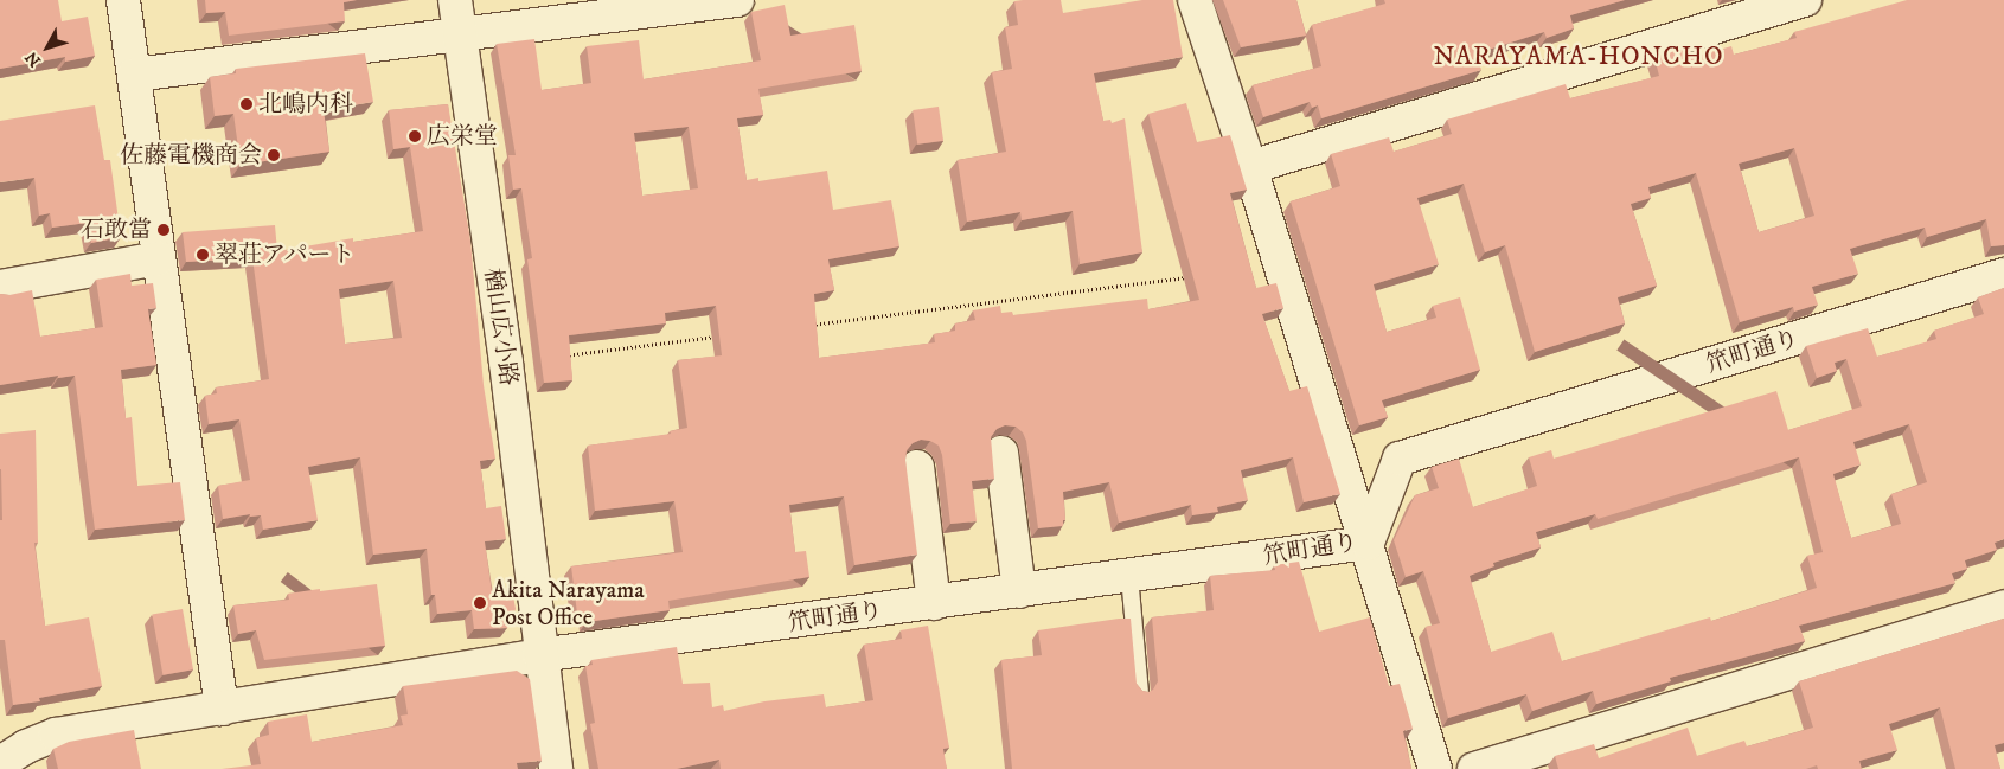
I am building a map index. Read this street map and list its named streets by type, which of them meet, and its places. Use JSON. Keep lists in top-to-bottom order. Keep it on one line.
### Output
{"streets":{"street":["楢山広小路","笊町通り"]},"crossings":[["楢山広小路","笊町通り"]],"districts":["NARAYAMA-HONCHO"],"places":["北嶋内科","広栄堂","佐藤電機商会","石敢當","翠荘アパート","Akita Narayama Post Office"],"north":"bottom left"}
